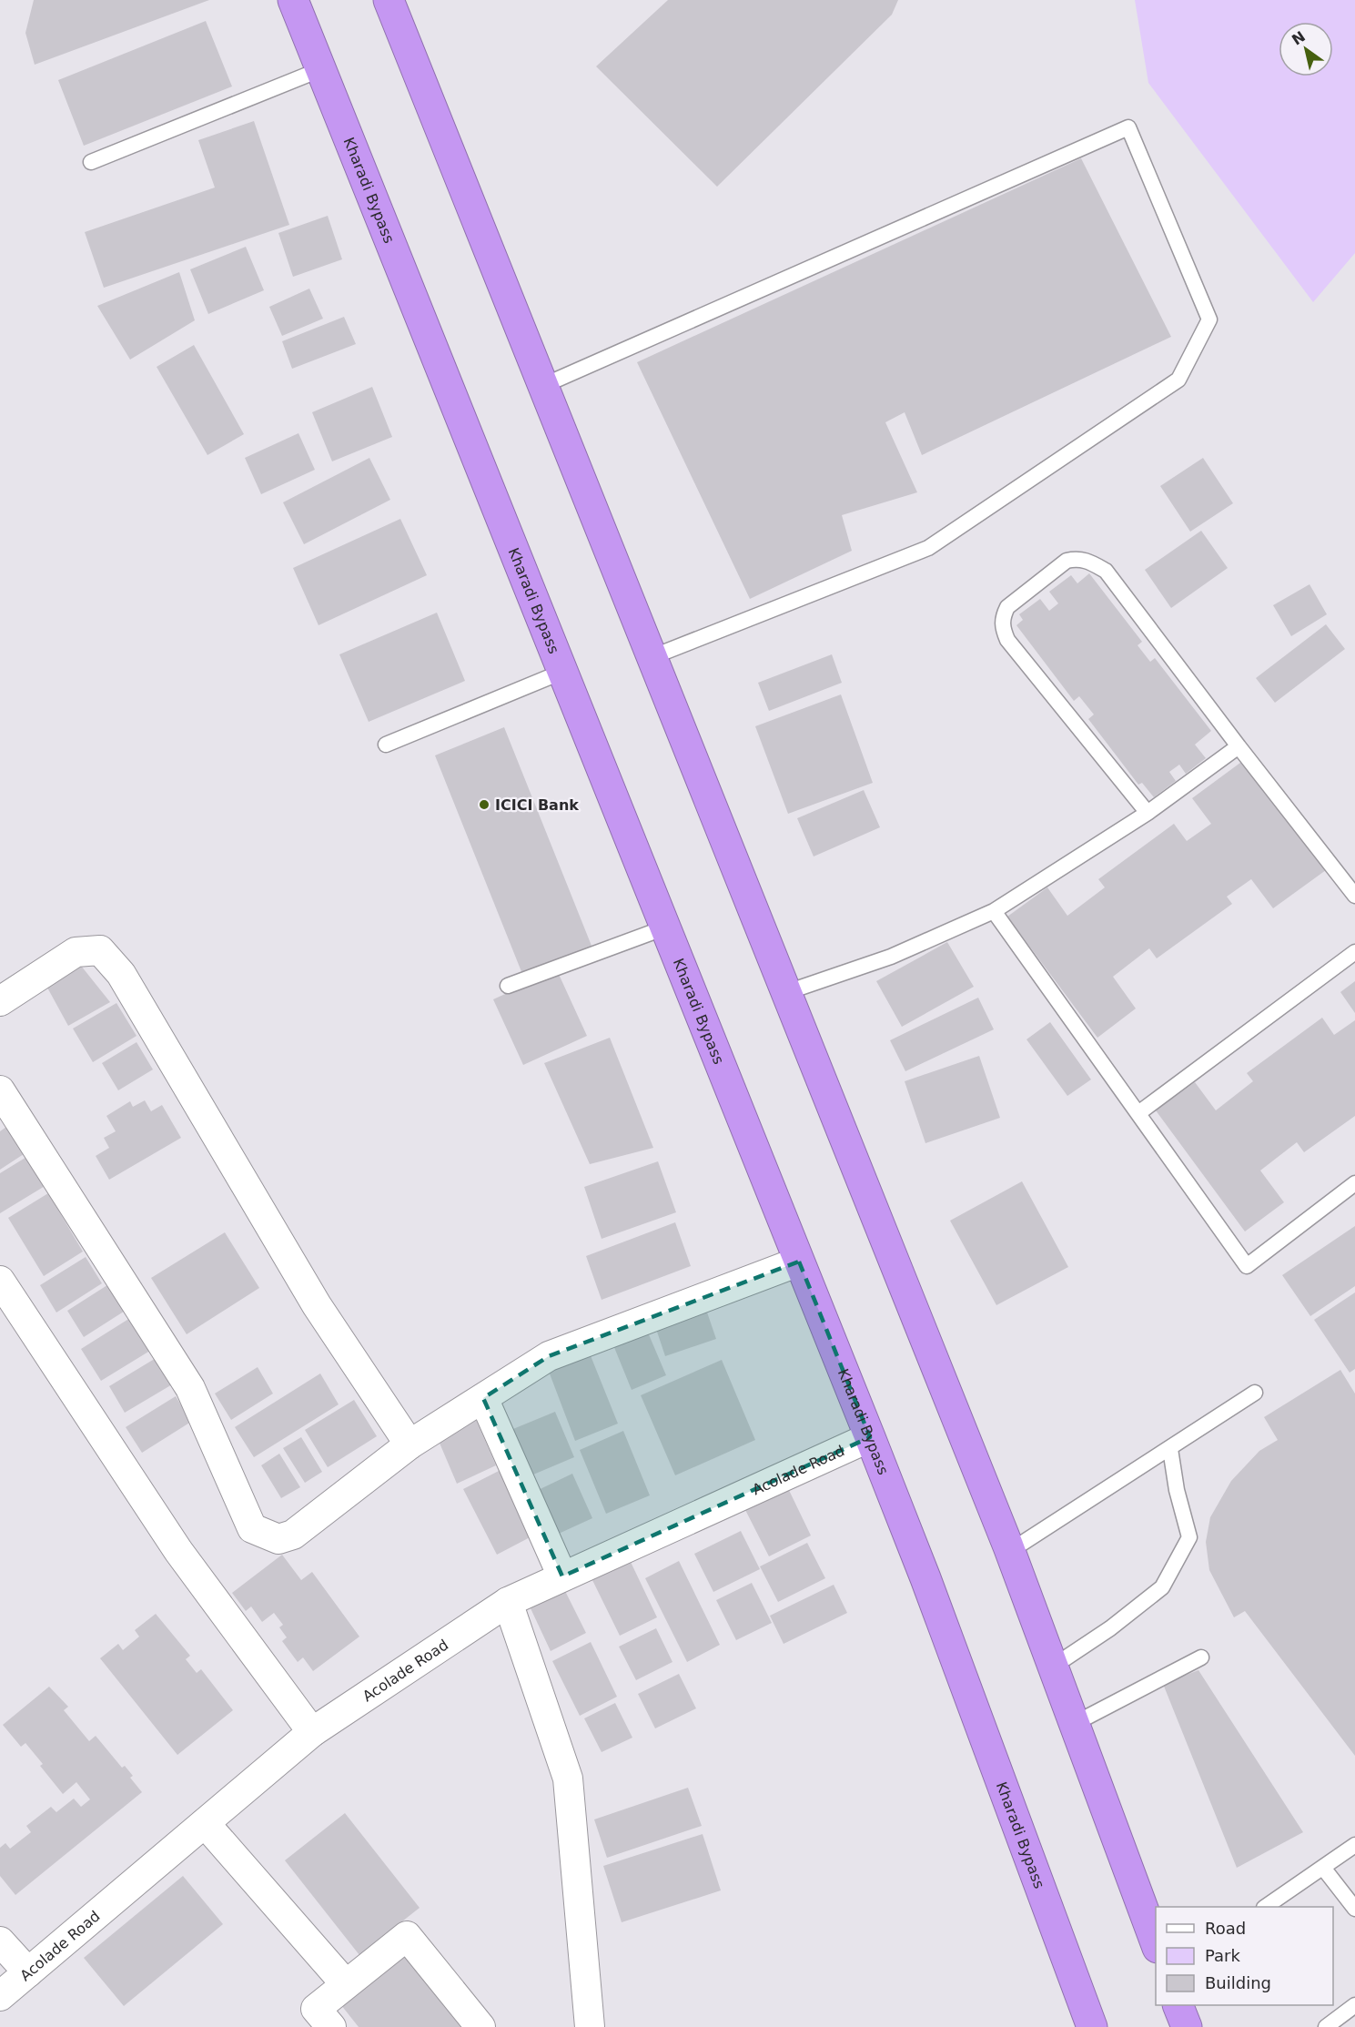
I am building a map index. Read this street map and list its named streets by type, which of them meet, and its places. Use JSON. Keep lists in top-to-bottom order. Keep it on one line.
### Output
{"streets":{"highway":["Kharadi Bypass"],"street":["Acolade Road"]},"crossings":[["Kharadi Bypass","Acolade Road"]],"places":["ICICI Bank"],"legend":["Road","Park","Building"],"north":"top left"}
